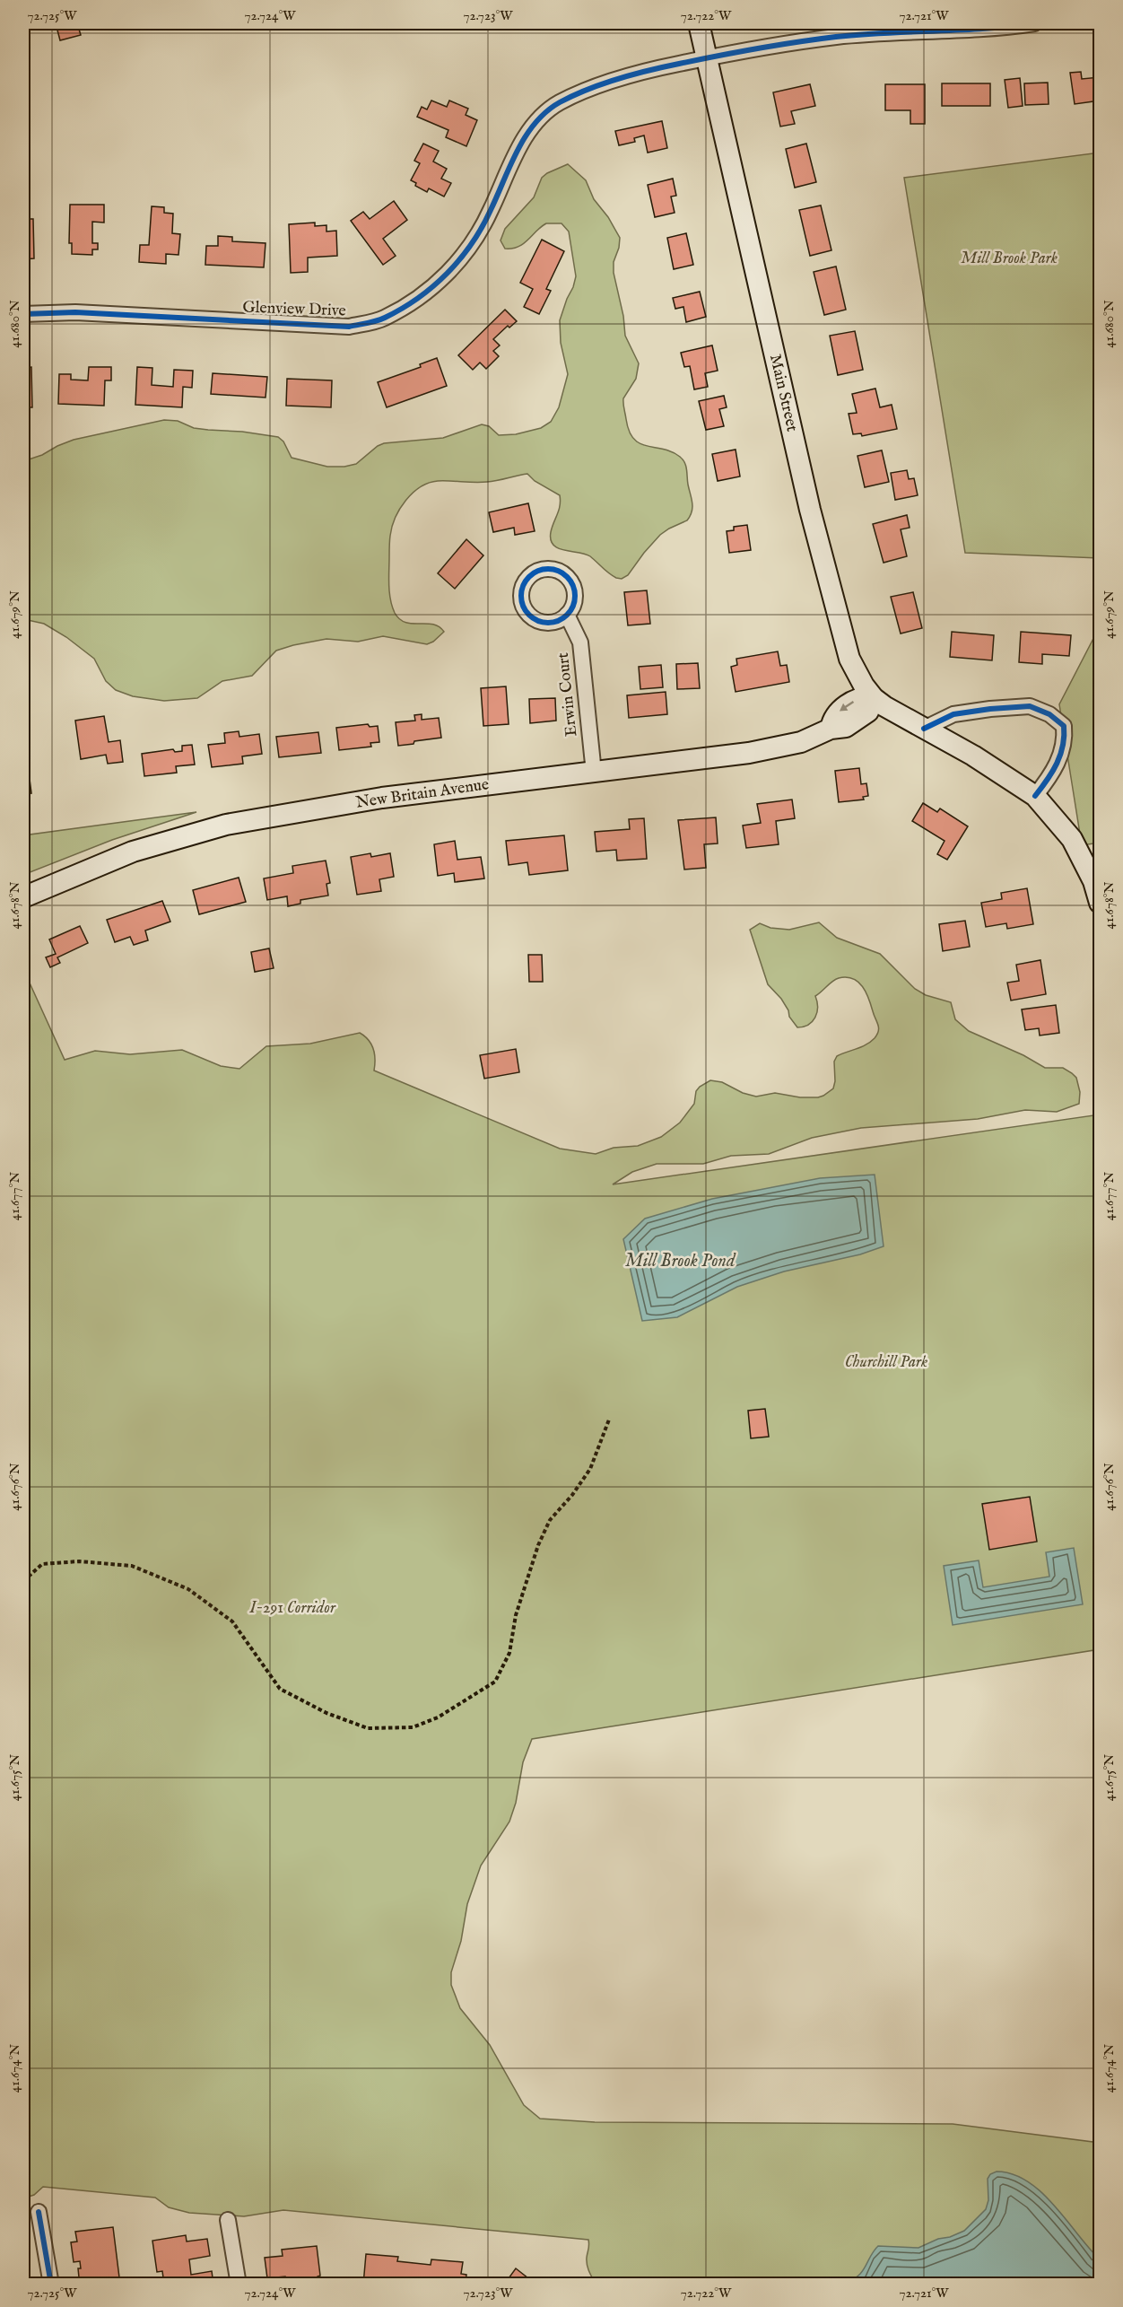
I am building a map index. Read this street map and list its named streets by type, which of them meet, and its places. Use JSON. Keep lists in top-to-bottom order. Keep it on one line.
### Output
{"streets":{"main road":["Main Street","New Britain Avenue"],"street":["Glenview Drive","Erwin Court"]},"crossings":[["Glenview Drive","Main Street"],["Main Street","New Britain Avenue"],["Erwin Court","New Britain Avenue"]],"water":["Mill Brook Pond"],"parks":["Mill Brook Park","Churchill Park","I-291 Corridor"],"coordinates":["72.725°W","72.724°W","72.723°W","72.722°W","72.721°W","41.680°N","41.679°N","41.678°N","41.677°N","41.676°N","41.675°N","41.674°N"]}
